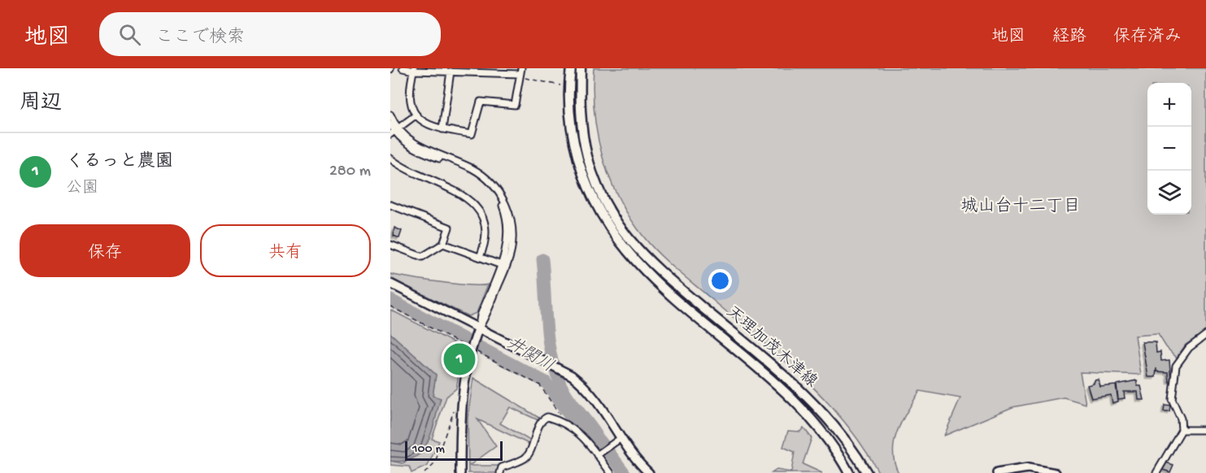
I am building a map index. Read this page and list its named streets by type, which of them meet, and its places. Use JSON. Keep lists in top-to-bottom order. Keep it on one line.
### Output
{"streets":{"main road":["天理加茂木津線"]},"districts":["城山台十二丁目"],"water":["井関川"],"scale_bar":"100 m","page":{"header":"地図","search":"ここで検索","nav":["地図","経路","保存済み"],"heading":"周辺","map_buttons":["+","−"],"list":[{"mark":"1","name":"くるっと農園","note":"公園","value":"280 m"}],"buttons":["保存","共有"],"pins":"1","scale":"100 m"}}
